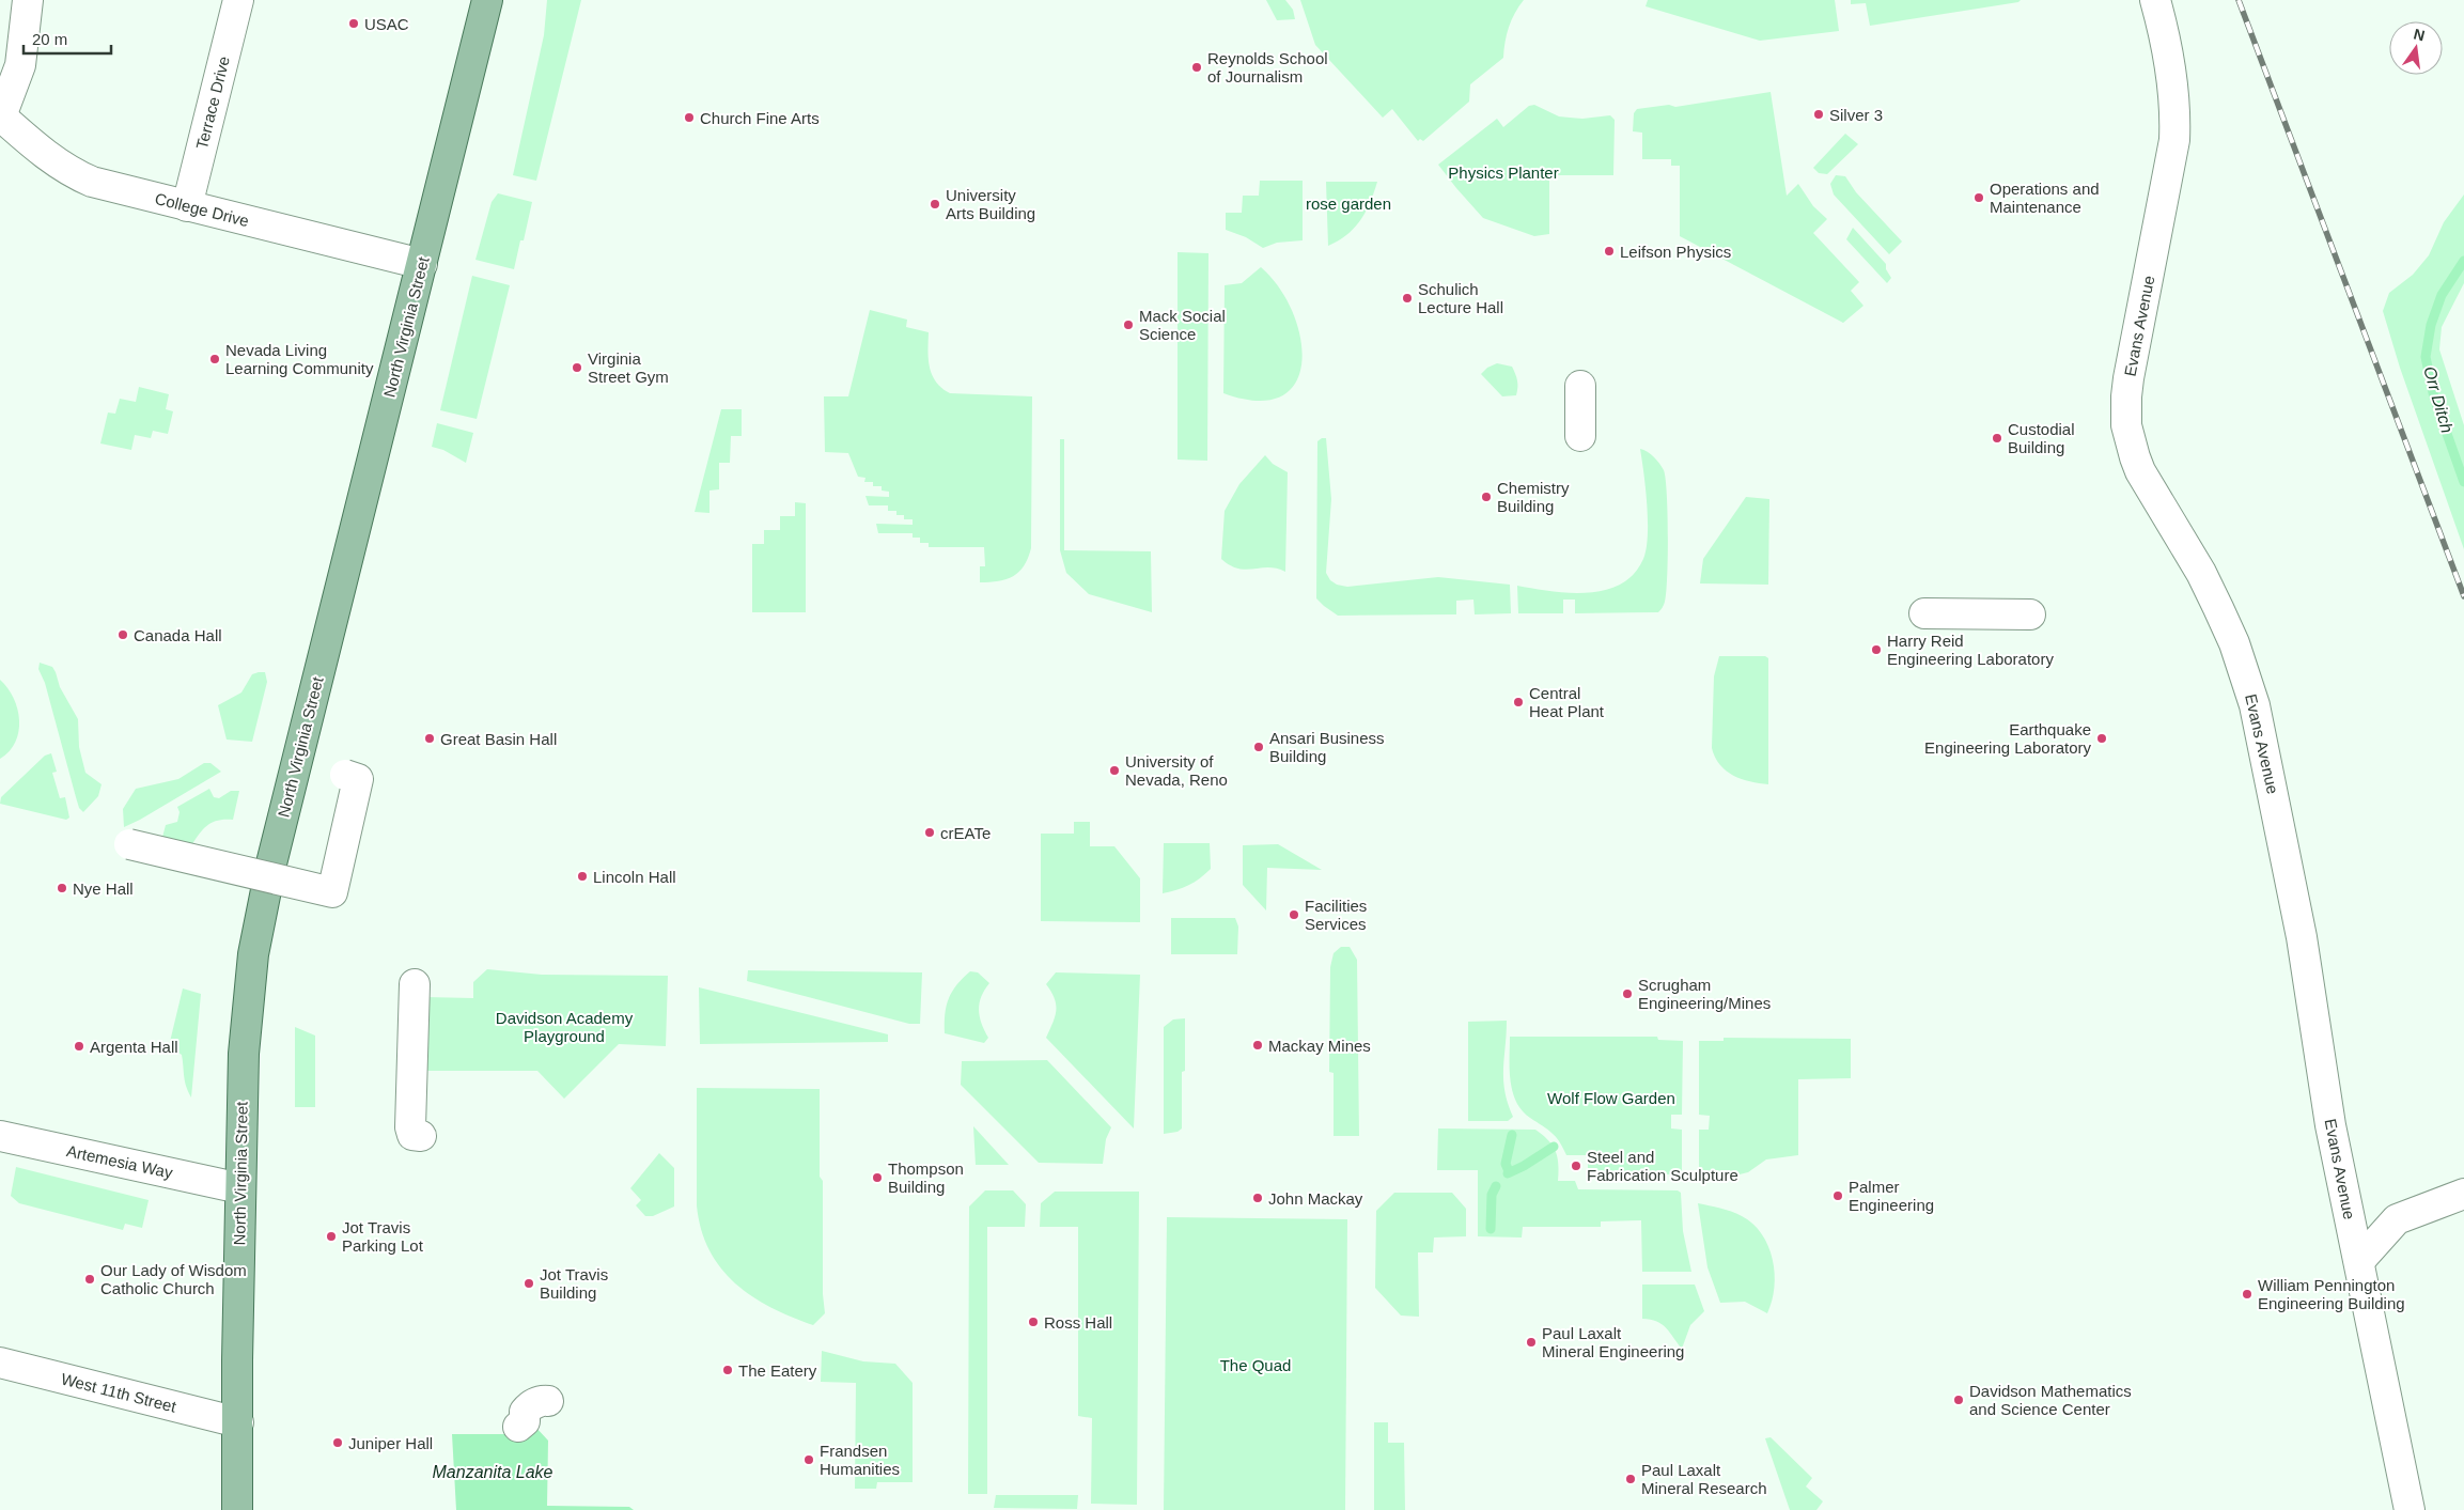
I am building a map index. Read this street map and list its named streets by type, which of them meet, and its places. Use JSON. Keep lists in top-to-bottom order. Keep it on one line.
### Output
{"streets":{"main road":["North Virginia Street"],"street":["Terrace Drive","College Drive","Evans Avenue","Artemesia Way","West 11th Street"]},"crossings":[["Terrace Drive","College Drive"],["College Drive","North Virginia Street"],["North Virginia Street","Artemesia Way"],["North Virginia Street","West 11th Street"]],"water":["Orr Ditch","Manzanita Lake"],"parks":["Physics Planter","rose garden","Davidson Academy Playground","Wolf Flow Garden","The Quad"],"places":["USAC","Reynolds School of Journalism","Silver 3","Church Fine Arts","Operations and Maintenance","University Arts Building","Leifson Physics","Schulich Lecture Hall","Mack Social Science","Nevada Living Learning Community","Virginia Street Gym","Custodial Building","Chemistry Building","Canada Hall","Harry Reid Engineering Laboratory","Central Heat Plant","Great Basin Hall","Earthquake Engineering Laboratory","Ansari Business Building","University of Nevada, Reno","crEATe","Lincoln Hall","Nye Hall","Facilities Services","Scrugham Engineering/Mines","Mackay Mines","Argenta Hall","Steel and Fabrication Sculpture","Thompson Building","Palmer Engineering","John Mackay","Jot Travis Parking Lot","Our Lady of Wisdom Catholic Church","Jot Travis Building","William Pennington Engineering Building","Ross Hall","Paul Laxalt Mineral Engineering","The Eatery","Davidson Mathematics and Science Center","Juniper Hall","Frandsen Humanities","Paul Laxalt Mineral Research"],"scale_bar":"20 m","north":"top"}
